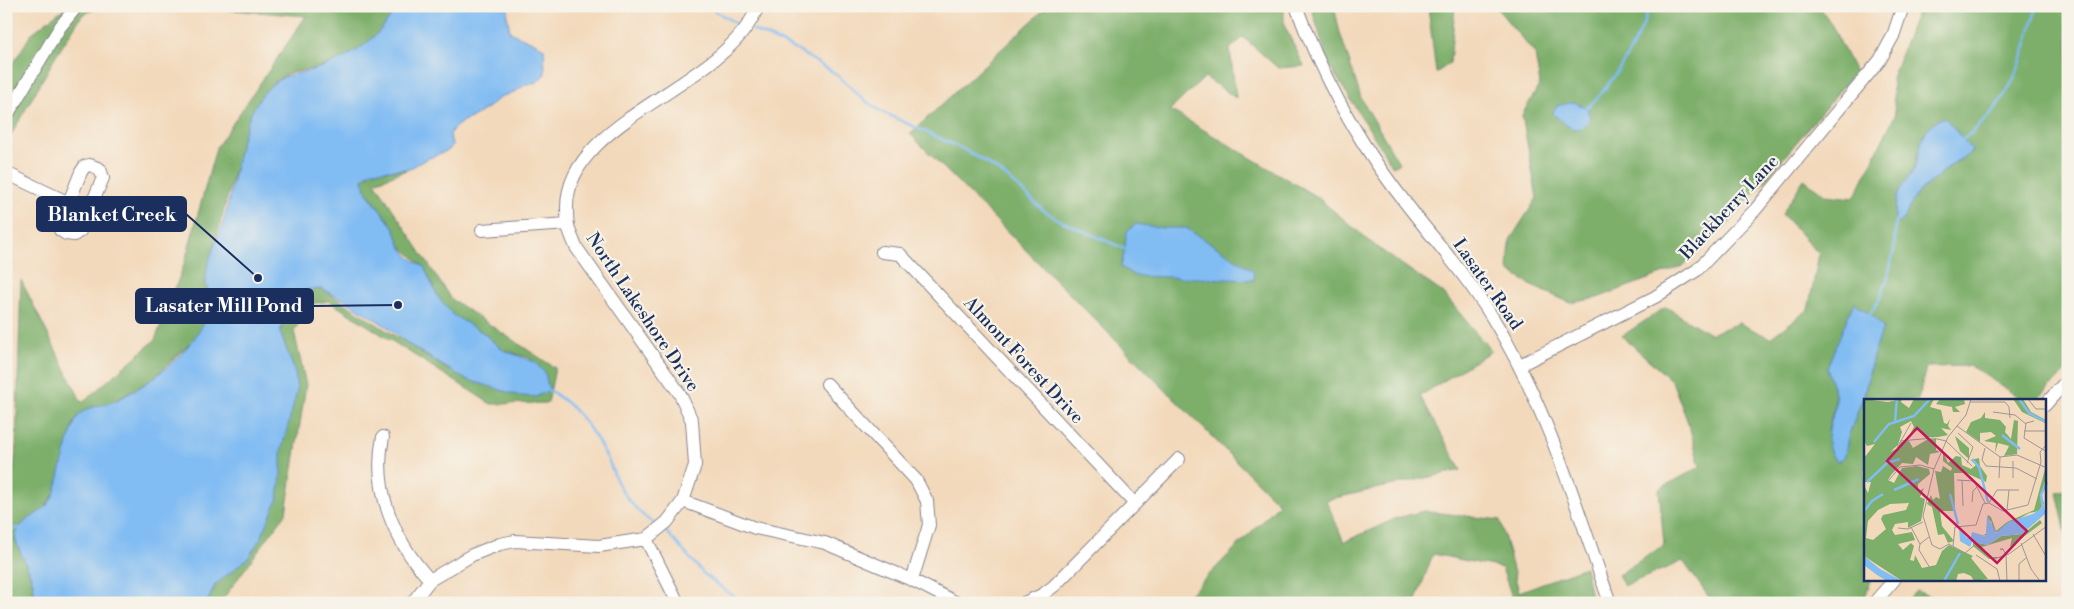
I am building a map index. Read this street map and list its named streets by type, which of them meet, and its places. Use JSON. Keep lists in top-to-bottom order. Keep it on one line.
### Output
{"streets":{"street":["Blackberry Lane","Lasater Road","North Lakeshore Drive","Almont Forest Drive"]},"crossings":[["Blackberry Lane","Lasater Road"]],"places":["Blanket Creek","Lasater Mill Pond"]}
